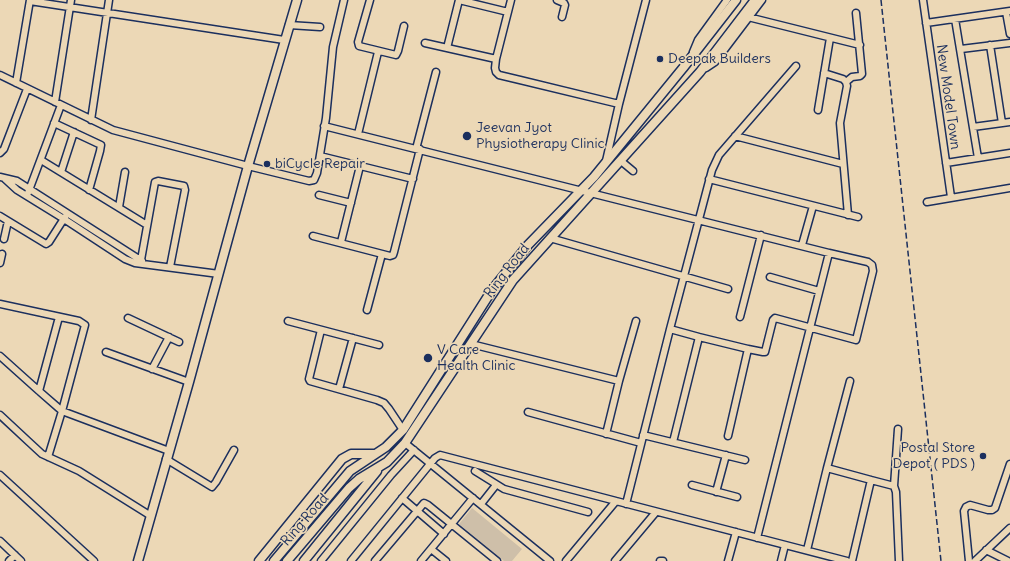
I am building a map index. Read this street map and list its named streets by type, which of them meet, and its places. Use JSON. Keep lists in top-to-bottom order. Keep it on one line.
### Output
{"streets":{"street":["New Model Town","Ring Road"]},"places":["Deepak Builders","Jeevan Jyot Physiotherapy Clinic","biCycle Repair","V Care Health Clinic","Postal Store Depot ( PDS )"]}
